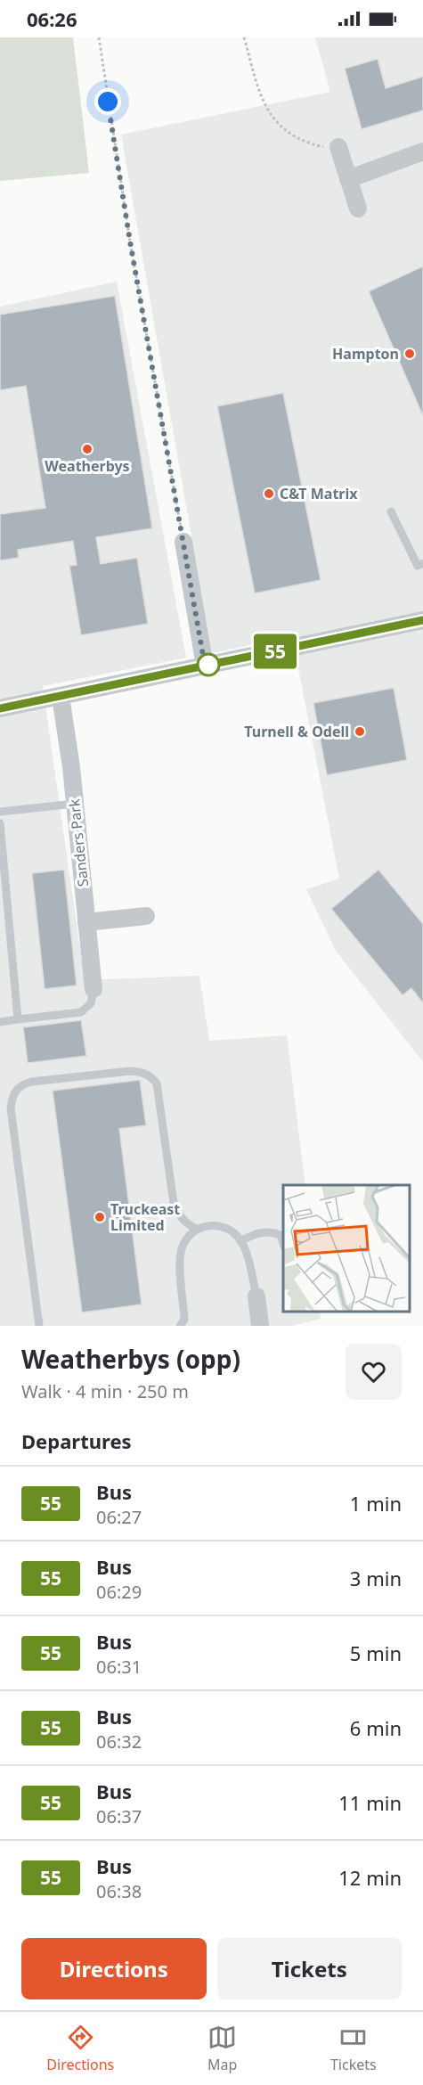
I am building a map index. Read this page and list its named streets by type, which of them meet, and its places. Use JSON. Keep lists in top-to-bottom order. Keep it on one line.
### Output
{"streets":{"street":["Sanders Park"]},"places":["Hampton","Weatherbys","C&T Matrix","Turnell & Odell","Truckeast Limited"],"lines":["bus line 55"],"page":{"status":"06:26","on_map":"55","heading":[["Weatherbys (opp)","Walk · 4 min · 250 m"],"Departures"],"list":[{"mark":"55","name":"Bus","note":"06:27","value":"1 min"},{"mark":"55","name":"Bus","note":"06:29","value":"3 min"},{"mark":"55","name":"Bus","note":"06:31","value":"5 min"},{"mark":"55","name":"Bus","note":"06:32","value":"6 min"},{"mark":"55","name":"Bus","note":"06:37","value":"11 min"},{"mark":"55","name":"Bus","note":"06:38","value":"12 min"}],"buttons":["Directions","Tickets"],"tabs":["Directions","Map","Tickets"]}}
